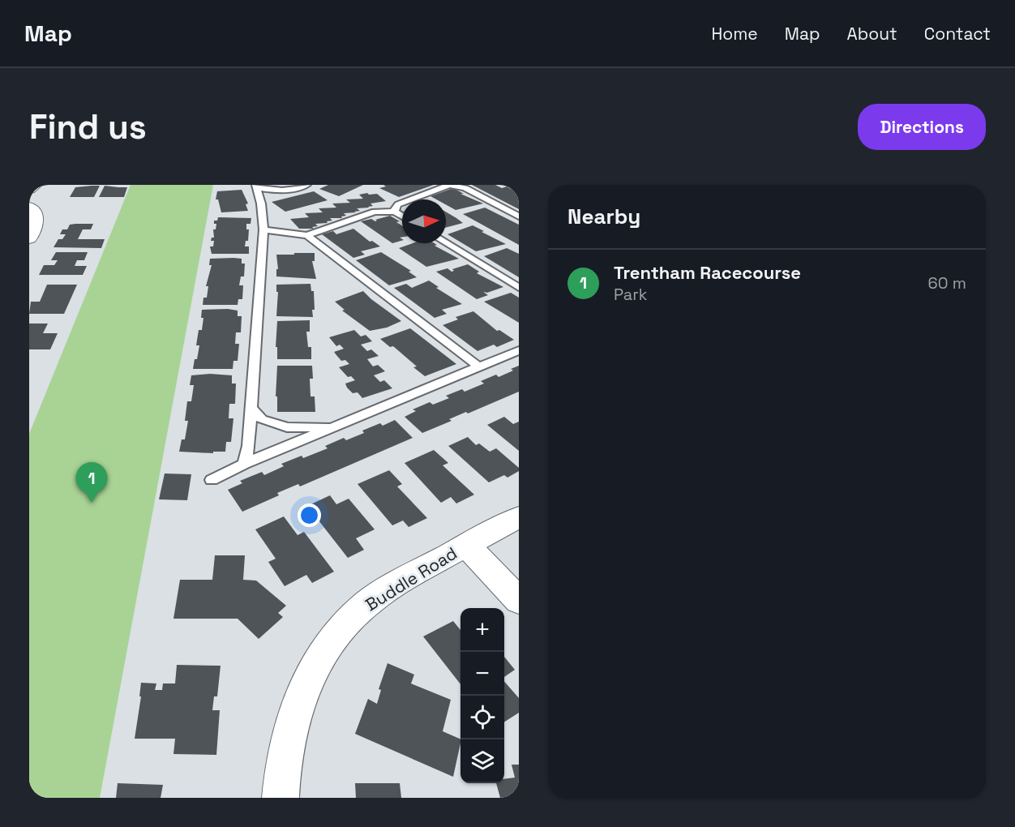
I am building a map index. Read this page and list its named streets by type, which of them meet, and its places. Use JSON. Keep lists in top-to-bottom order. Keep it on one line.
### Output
{"streets":{"street":["Buddle Road"]},"north":"right","page":{"header":"Map","nav":["Home","Map","About","Contact"],"buttons":"Directions","title":"Find us","heading":"Nearby","list":[{"mark":"1","name":"Trentham Racecourse","note":"Park","value":"60 m"}],"pins":"1","map_buttons":["+","−"]}}
